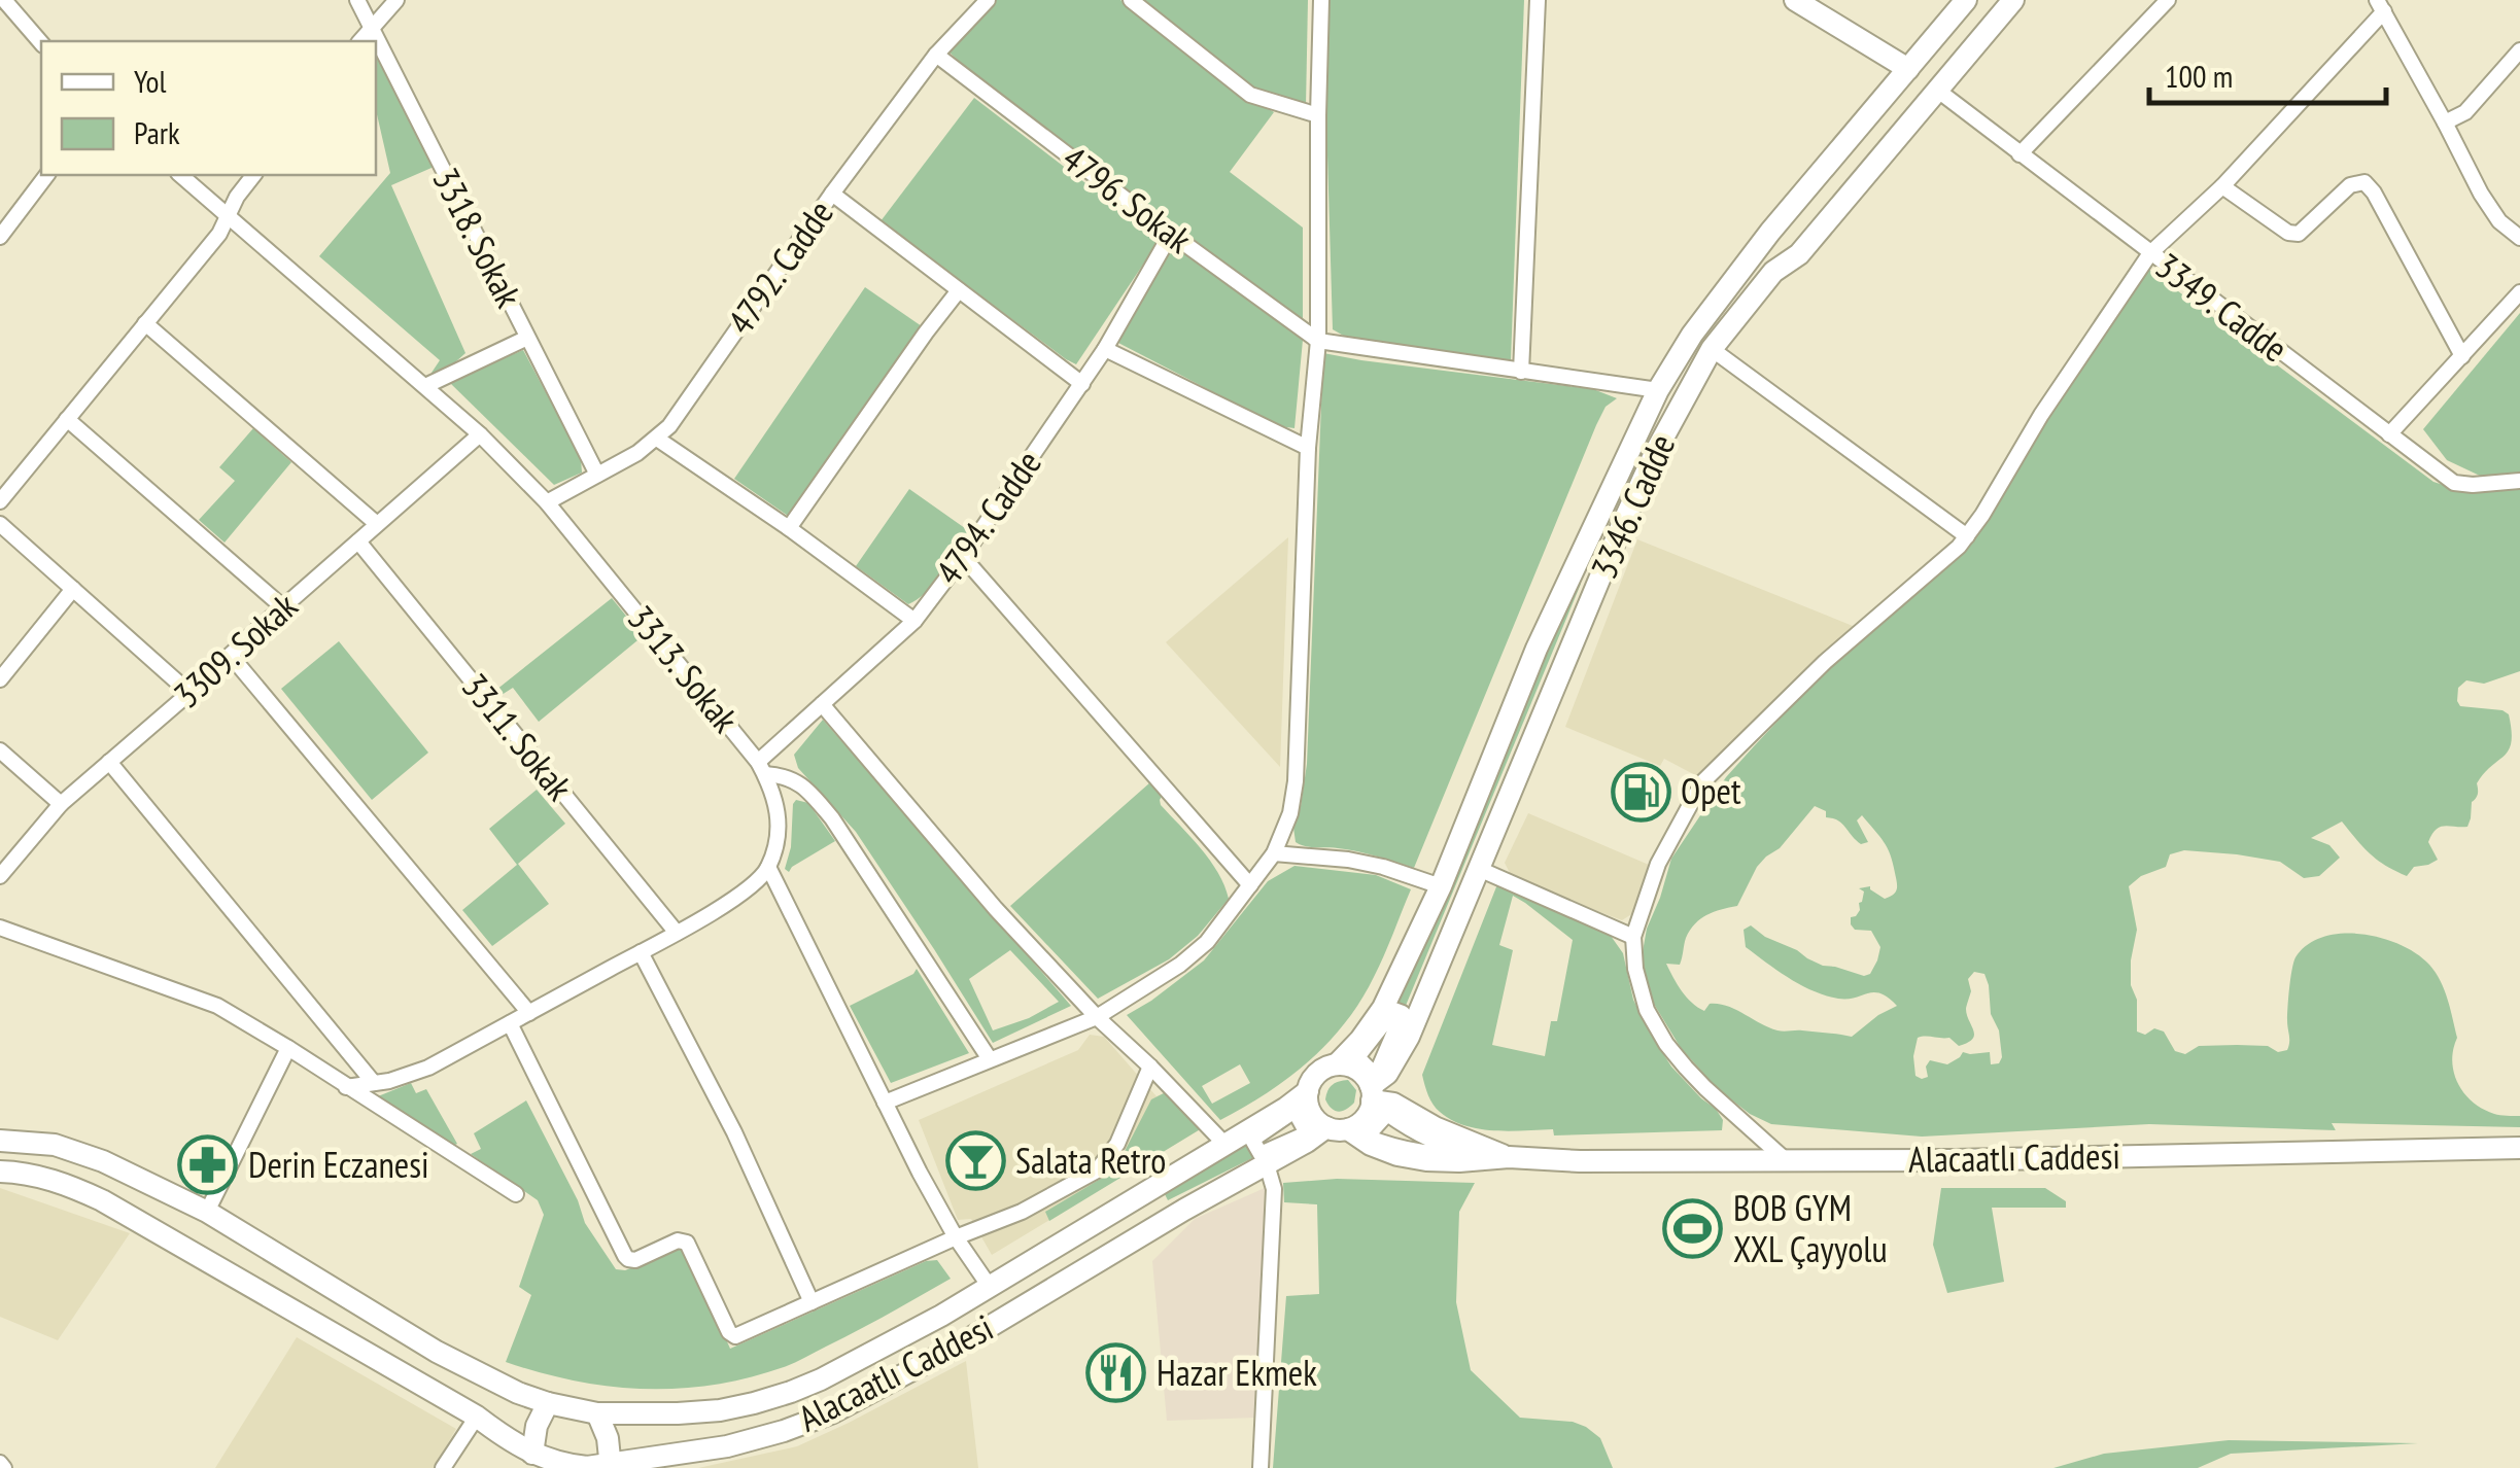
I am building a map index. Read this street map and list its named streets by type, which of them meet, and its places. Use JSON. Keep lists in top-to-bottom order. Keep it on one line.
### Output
{"streets":{"main road":["3346. Cadde","Alacaatlı Caddesi"],"street":["4796. Sokak","3318. Sokak","4792. Cadde","3349. Cadde","4794. Cadde","3309. Sokak","3313. Sokak","3311. Sokak"]},"crossings":[["4796. Sokak","4792. Cadde"],["4796. Sokak","4794. Cadde"],["3318. Sokak","4792. Cadde"],["4792. Cadde","3313. Sokak"],["3349. Cadde","3346. Cadde"],["3346. Cadde","Alacaatlı Caddesi"],["4794. Cadde","3313. Sokak"],["3309. Sokak","3313. Sokak"],["3309. Sokak","3311. Sokak"]],"places":{"fuel station":["Opet"],"bar":["Salata Retro"],"pharmacy":["Derin Eczanesi"],"sports":["BOB GYM XXL Çayyolu"],"restaurant":["Hazar Ekmek"]},"legend":["Yol","Park"],"scale_bar":"100 m"}
